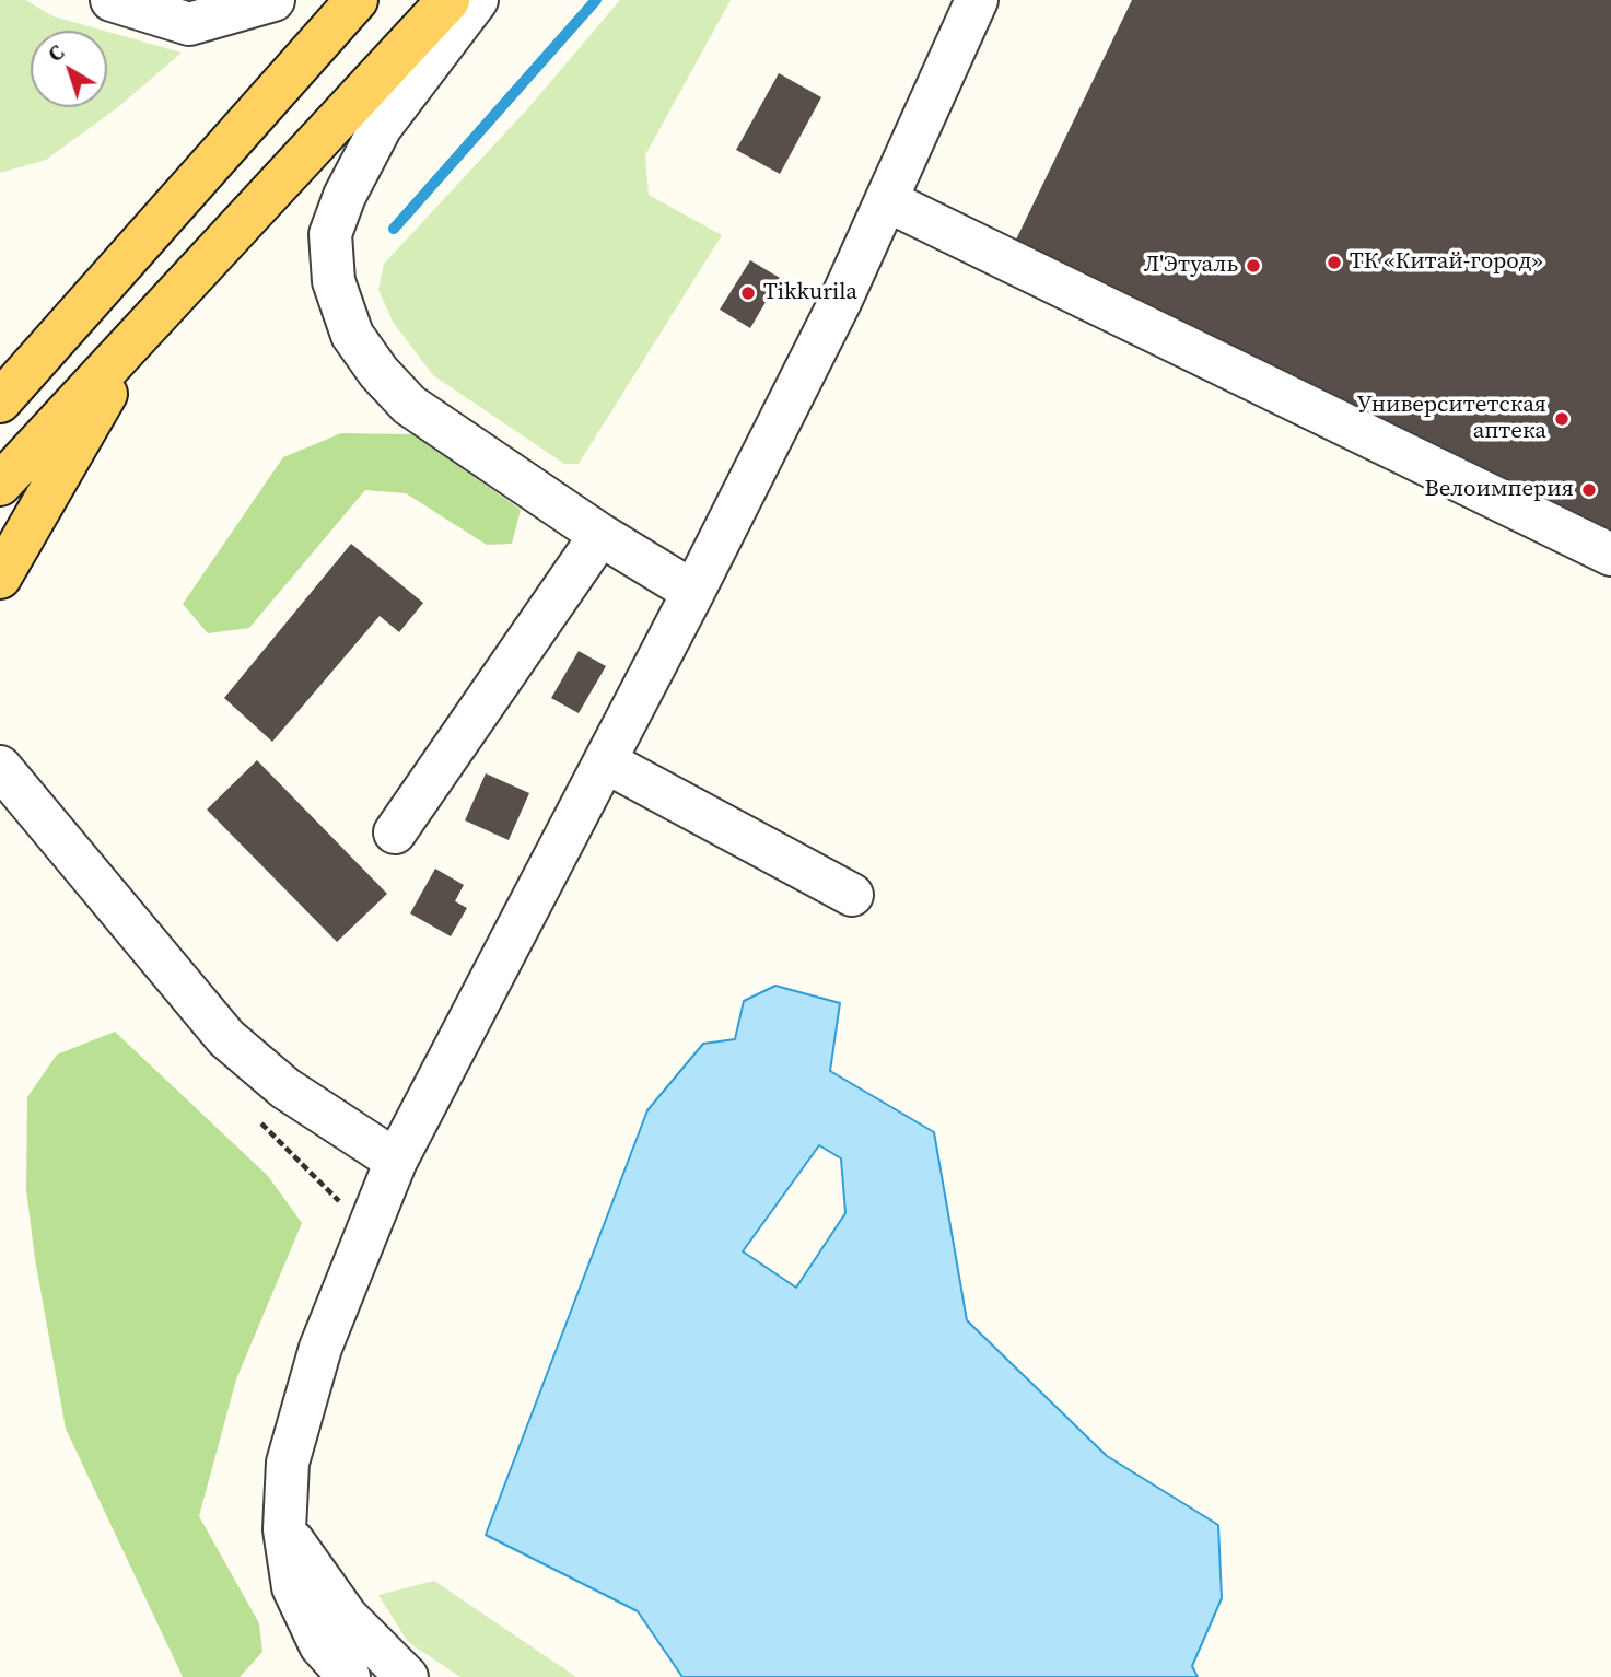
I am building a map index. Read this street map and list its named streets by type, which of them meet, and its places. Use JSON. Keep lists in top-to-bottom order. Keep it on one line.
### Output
{"places":["ТК «Китай-город»","Л'Этуаль","Tikkurila","Университетская аптека","Велоимперия"],"north":"top left"}
